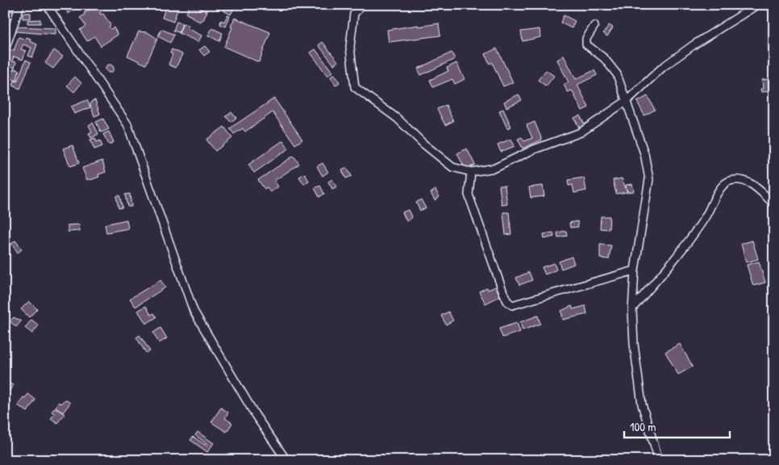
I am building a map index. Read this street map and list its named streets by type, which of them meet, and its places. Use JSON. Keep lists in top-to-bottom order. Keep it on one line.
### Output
{"scale_bar":"100 m"}
